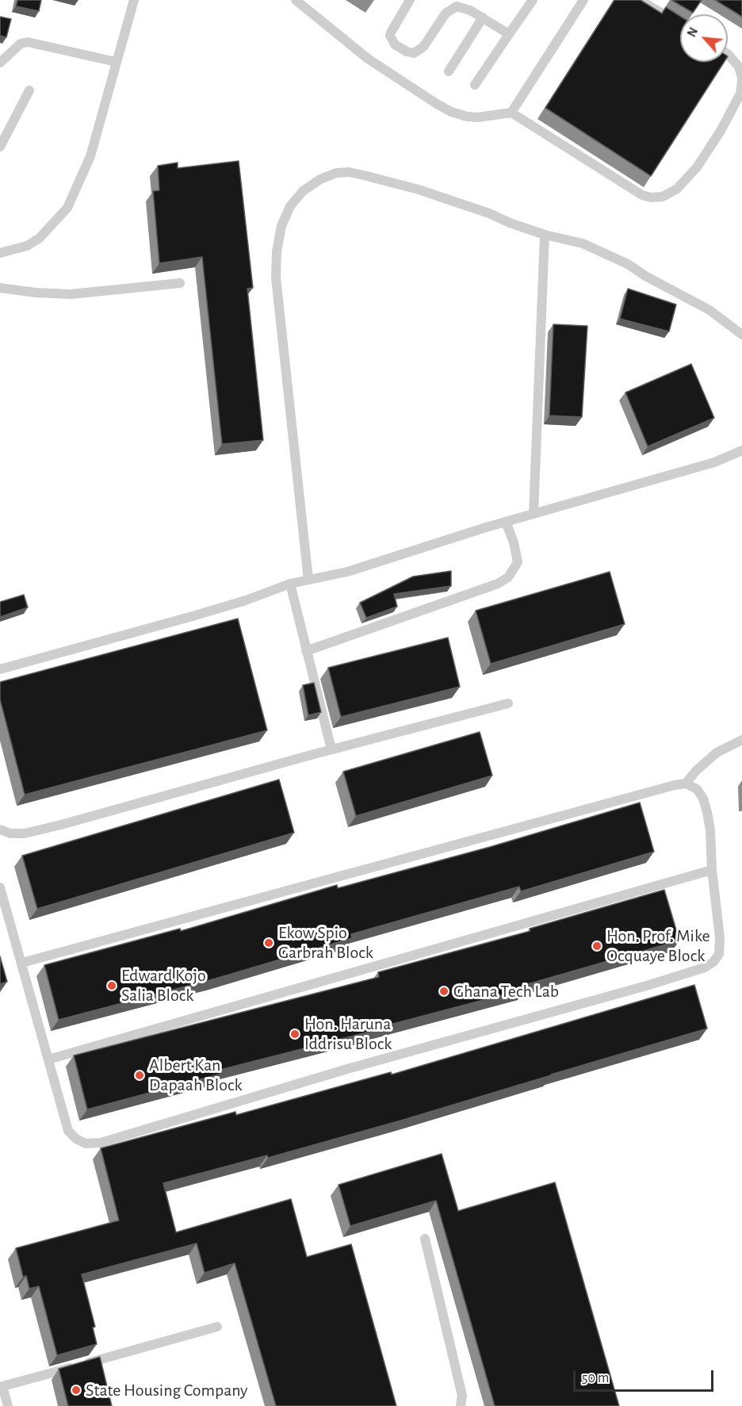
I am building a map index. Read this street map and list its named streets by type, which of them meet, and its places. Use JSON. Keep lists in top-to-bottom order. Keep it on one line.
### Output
{"places":["Ekow Spio Garbrah Block","Hon. Prof. Mike Ocquaye Block","Edward Kojo Salia Block","Ghana Tech Lab","Hon. Haruna Iddrisu Block","Albert Kan Dapaah Block","State Housing Company"],"scale_bar":"50 m","north":"top left"}
